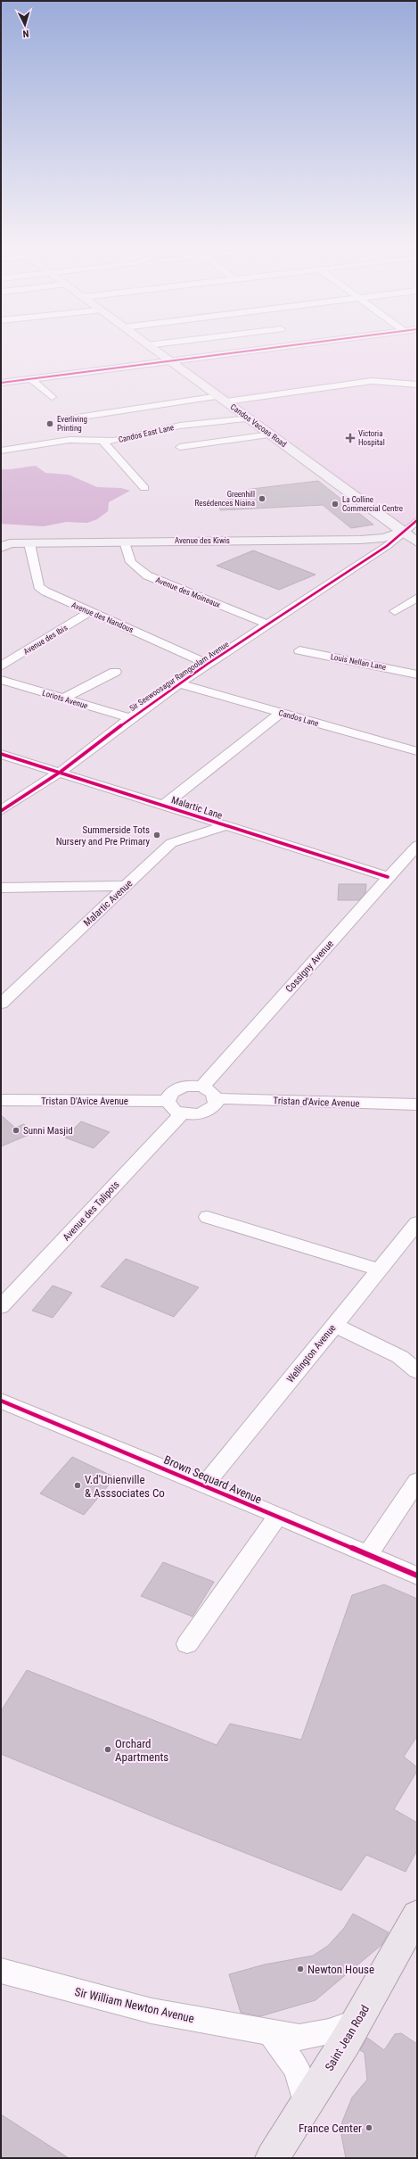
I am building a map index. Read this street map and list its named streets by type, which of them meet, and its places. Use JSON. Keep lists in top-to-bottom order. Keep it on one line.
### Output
{"streets":{"main road":["Candos Vacoas Road","Avenue des Kiwis","Saint Jean Road"],"street":["Candos East Lane","Avenue des Moineaux","Avenue des Nandous","Avenue des Ibis","Louis Nellan Lane","Sir Seewoosagur Ramgoolam Avenue","Loriots Avenue","Candos Lane","Malartic Lane","Malartic Avenue","Cossigny Avenue","Tristan D'Avice Avenue","Tristan d'Avice Avenue","Avenue des Talipots","Wellington Avenue","Brown Sequard Avenue","Sir William Newton Avenue"]},"crossings":[["Candos Vacoas Road","Candos East Lane"],["Candos Vacoas Road","Avenue des Kiwis"],["Candos Vacoas Road","Sir Seewoosagur Ramgoolam Avenue"],["Avenue des Kiwis","Avenue des Moineaux"],["Avenue des Kiwis","Avenue des Nandous"],["Avenue des Kiwis","Sir Seewoosagur Ramgoolam Avenue"],["Avenue des Moineaux","Sir Seewoosagur Ramgoolam Avenue"],["Avenue des Nandous","Avenue des Ibis"],["Avenue des Nandous","Sir Seewoosagur Ramgoolam Avenue"],["Sir Seewoosagur Ramgoolam Avenue","Loriots Avenue"],["Sir Seewoosagur Ramgoolam Avenue","Candos Lane"],["Sir Seewoosagur Ramgoolam Avenue","Malartic Lane"],["Malartic Lane","Malartic Avenue"],["Malartic Lane","Cossigny Avenue"],["Cossigny Avenue","Tristan D'Avice Avenue"],["Cossigny Avenue","Tristan d'Avice Avenue"],["Cossigny Avenue","Avenue des Talipots"],["Tristan D'Avice Avenue","Tristan d'Avice Avenue"],["Tristan D'Avice Avenue","Avenue des Talipots"],["Tristan d'Avice Avenue","Avenue des Talipots"],["Wellington Avenue","Brown Sequard Avenue"],["Sir William Newton Avenue","Saint Jean Road"]],"places":{"other":["Everliving Printing","Greenhill Resédences Niaina","La Colline Commercial Centre","Summerside Tots Nursery and Pre Primary","Sunni Masjid","V.d'Unienville & Asssociates Co","Orchard Apartments","Newton House","France Center"],"health":["Victoria Hospital"]},"north":"bottom"}
